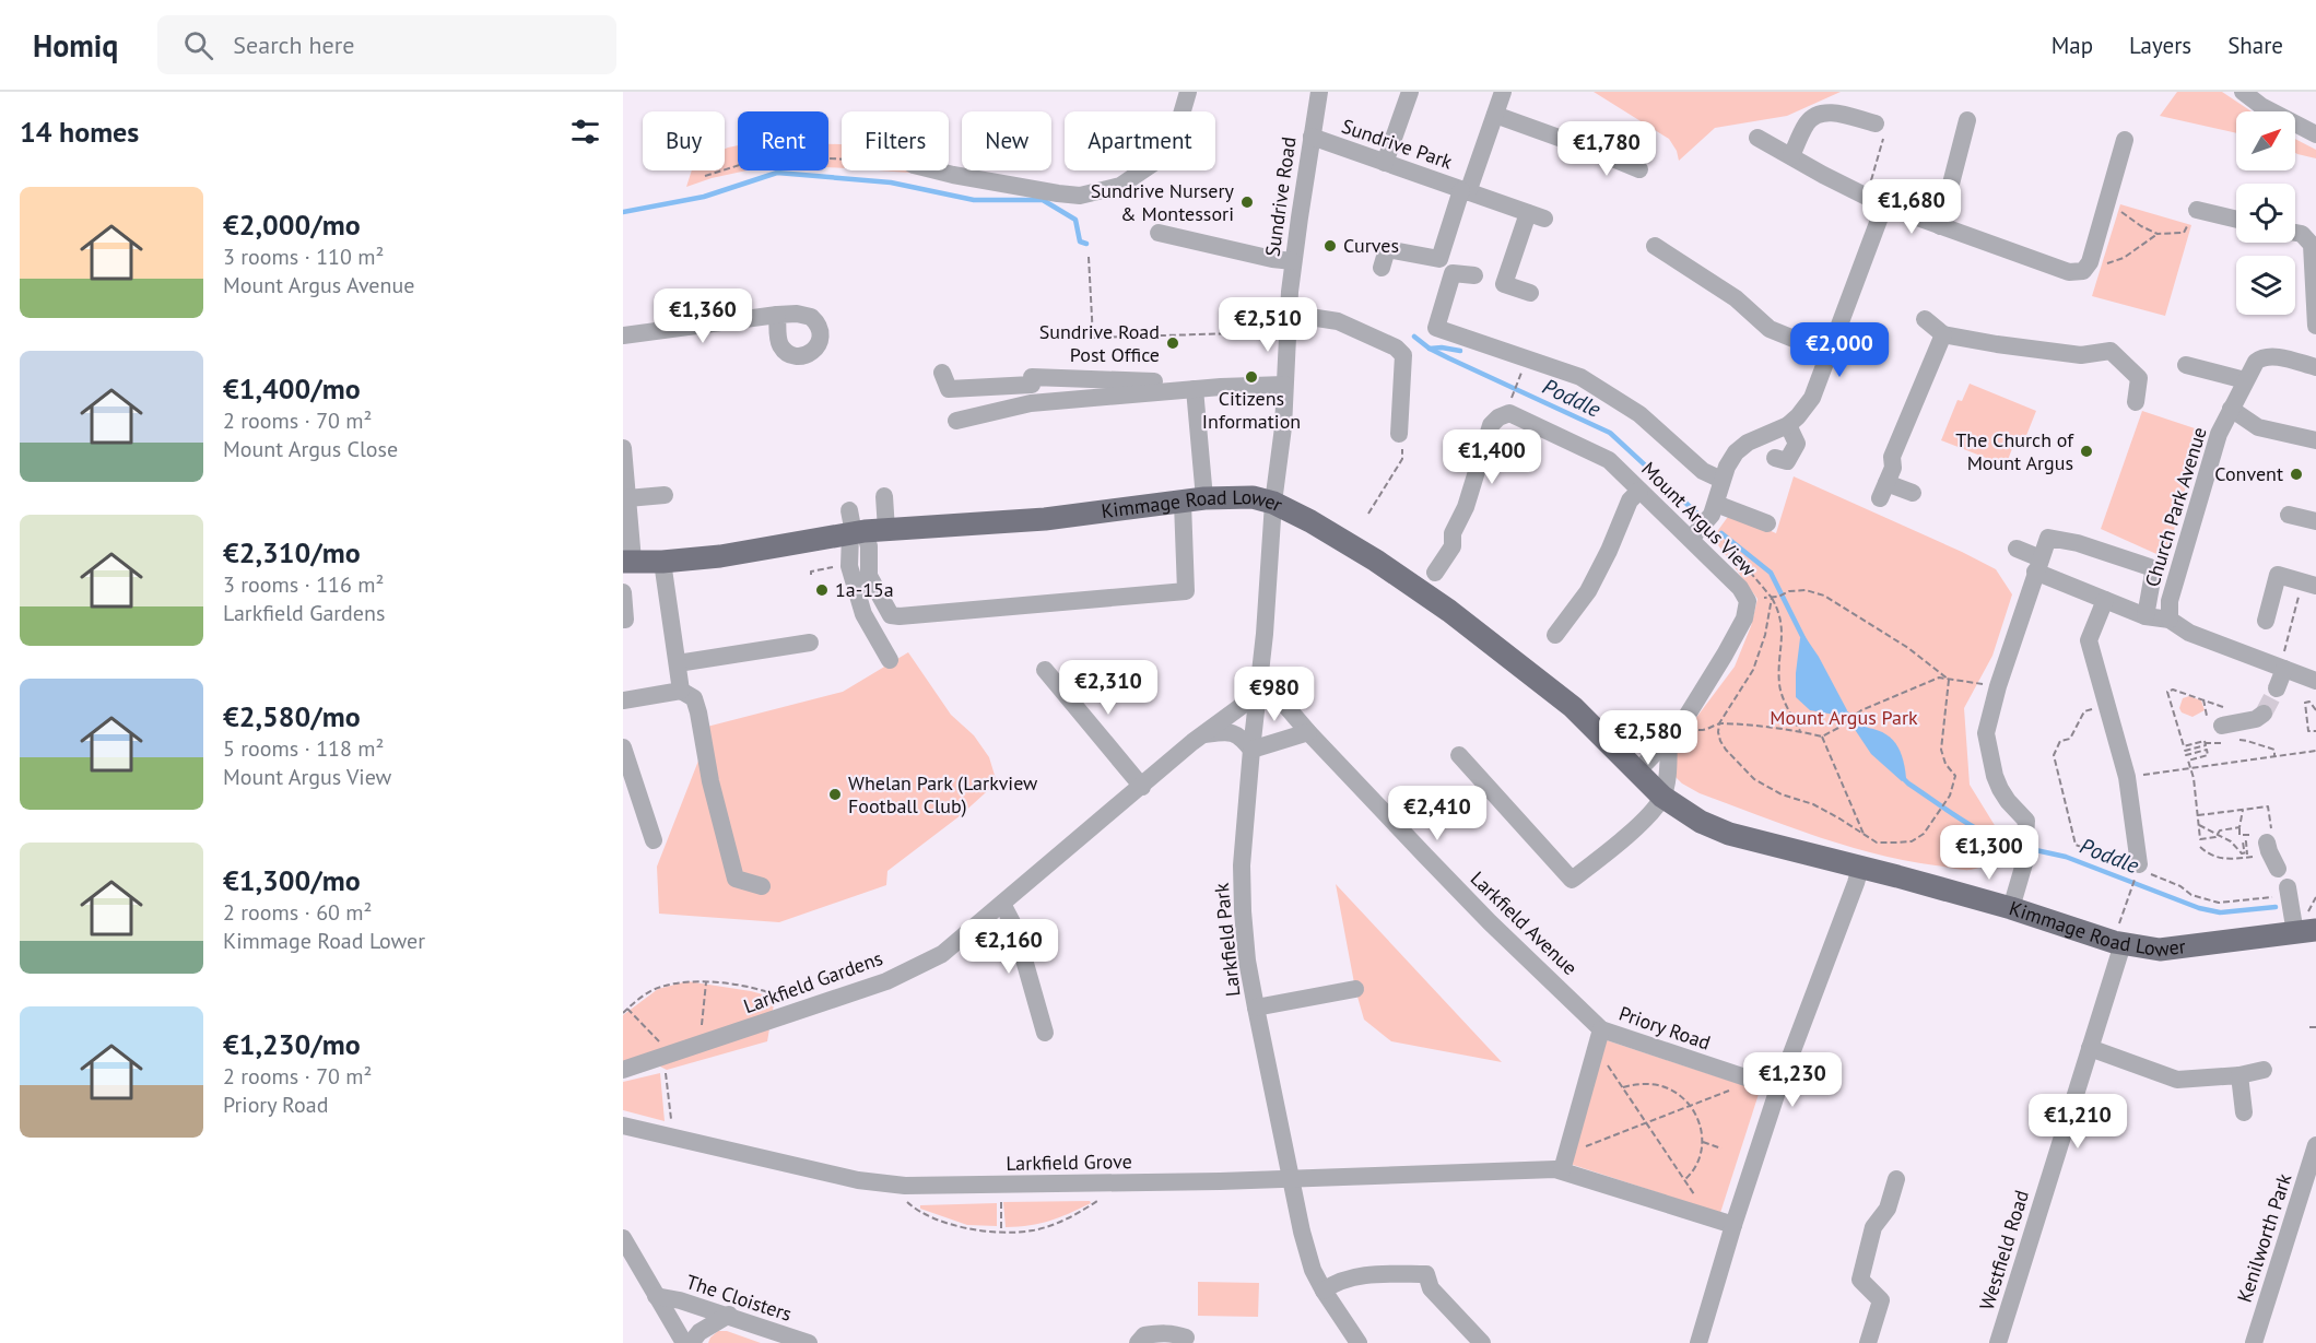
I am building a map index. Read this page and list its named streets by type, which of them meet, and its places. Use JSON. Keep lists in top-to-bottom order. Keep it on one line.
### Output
{"streets":{"main road":["Kimmage Road Lower"],"street":["Sundrive Park","Sundrive Road","Church Park Avenue","Mount Argus View","Larkfield Avenue","Larkfield Park","Larkfield Gardens","Priory Road","Larkfield Grove","Kenilworth Park","Westfield Road","The Cloisters"]},"crossings":[["Sundrive Park","Sundrive Road"],["Sundrive Road","Kimmage Road Lower"],["Kimmage Road Lower","Mount Argus View"],["Kimmage Road Lower","Westfield Road"],["Larkfield Avenue","Larkfield Park"],["Larkfield Avenue","Larkfield Gardens"],["Larkfield Avenue","Priory Road"],["Larkfield Park","Larkfield Gardens"],["Larkfield Park","Larkfield Grove"],["Priory Road","Larkfield Grove"]],"water":["Poddle"],"parks":["Mount Argus Park"],"places":["Sundrive Nursery & Montessori","Curves","Sundrive Road Post Office","Citizens Information","The Church of Mount Argus","Convent","1a-15a","Whelan Park (Larkview Football Club)"],"north":"top right","page":{"header":"Homiq","search":"Search here","nav":["Map","Layers","Share"],"heading":"14 homes","chip":["Buy","Rent","Filters","New","Apartment"],"price":["€1,780","€1,680","€1,360","€2,510","€2,000","€1,400","€2,310","€980","€2,580","€2,410","€1,300","€2,160","€1,230","€1,210"],"list":[{"name":"€2,000/mo","note":"3 rooms · 110 m² · Mount Argus Avenue"},{"name":"€1,400/mo","note":"2 rooms · 70 m² · Mount Argus Close"},{"name":"€2,310/mo","note":"3 rooms · 116 m² · Larkfield Gardens"},{"name":"€2,580/mo","note":"5 rooms · 118 m² · Mount Argus View"},{"name":"€1,300/mo","note":"2 rooms · 60 m² · Kimmage Road Lower"},{"name":"€1,230/mo","note":"2 rooms · 70 m² · Priory Road"}]}}
